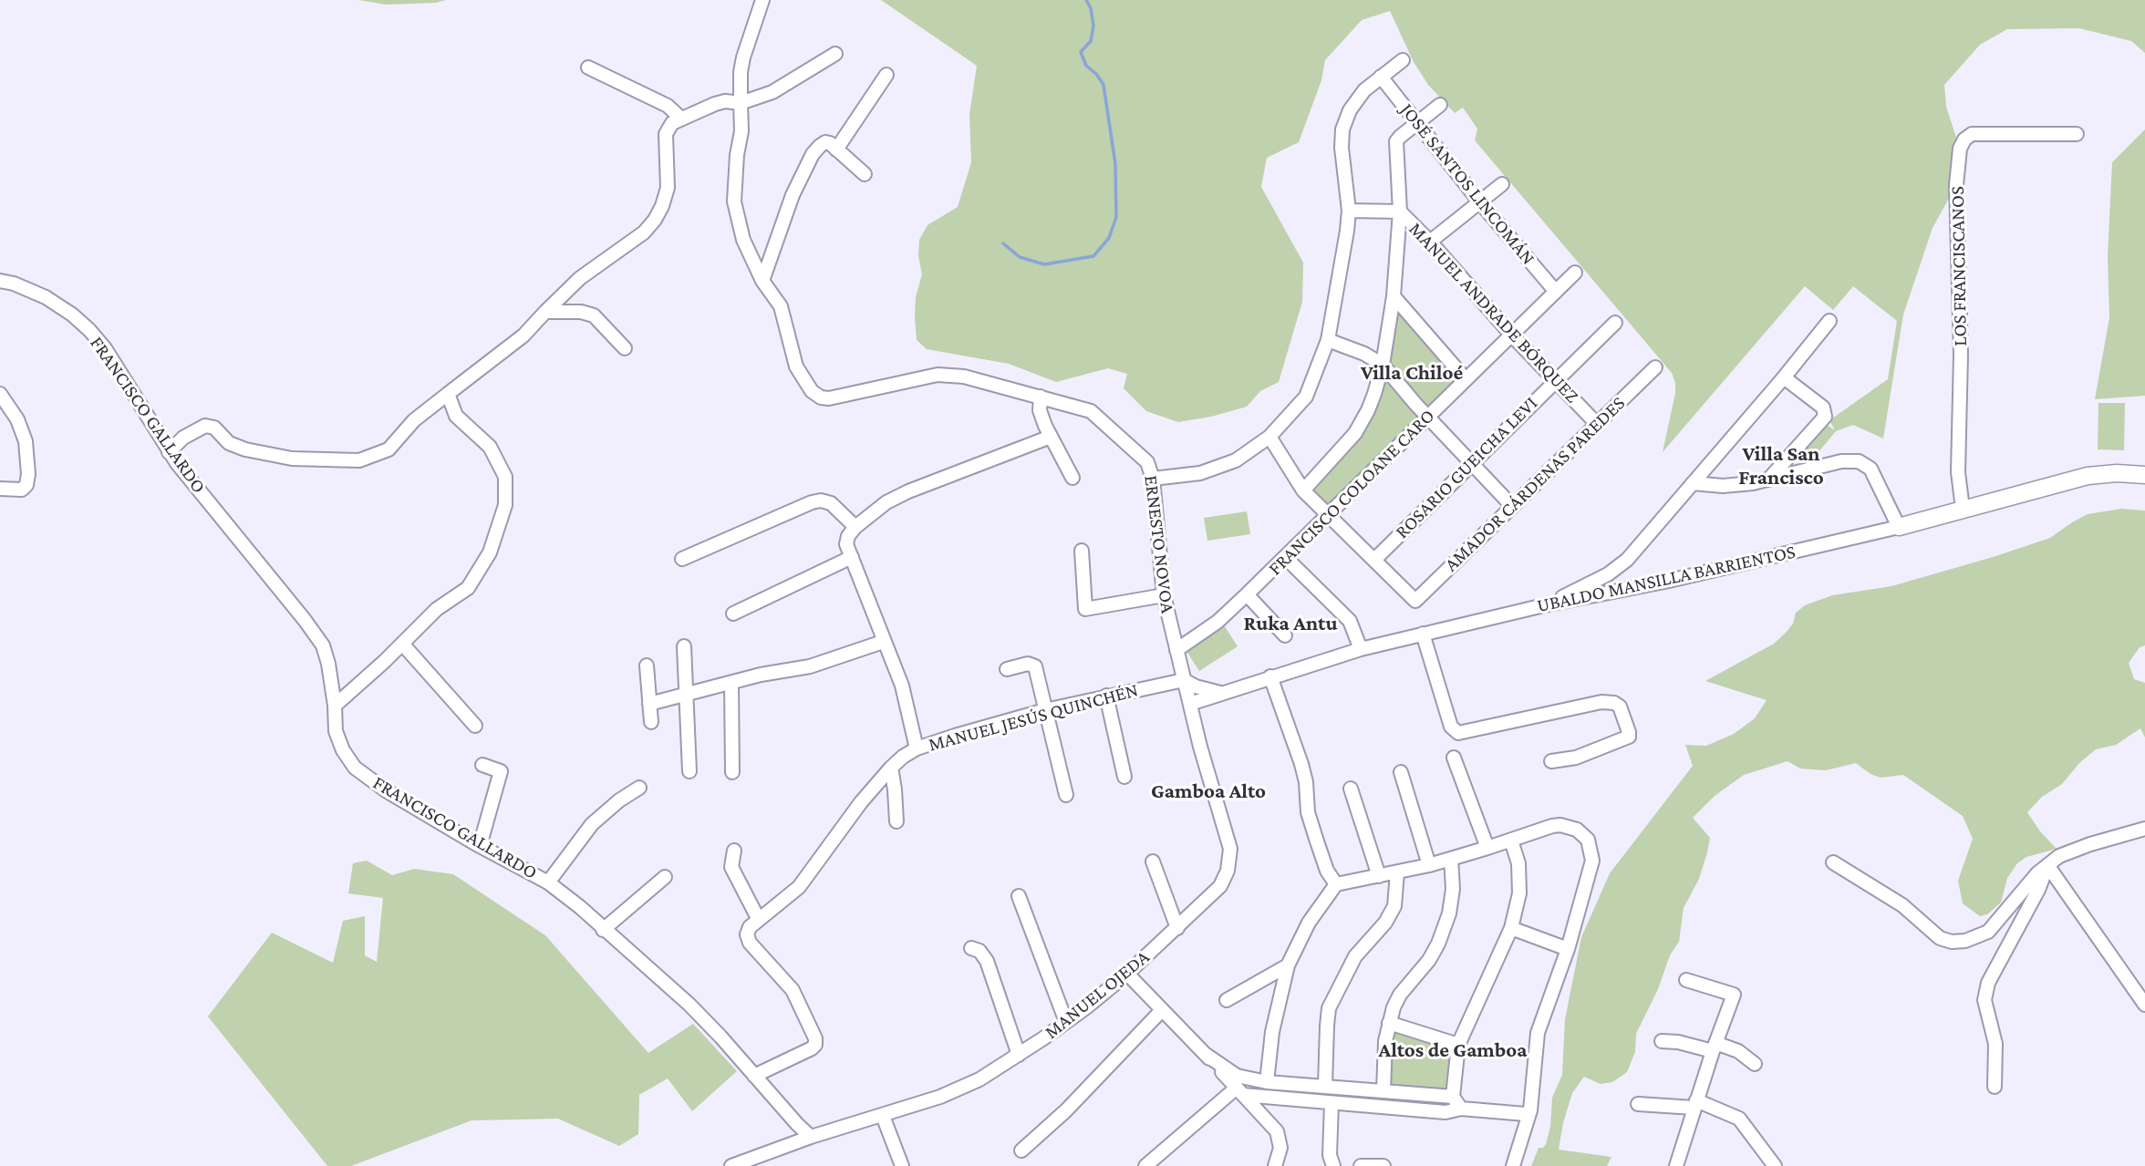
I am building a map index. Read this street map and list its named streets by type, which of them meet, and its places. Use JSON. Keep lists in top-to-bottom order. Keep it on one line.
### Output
{"streets":{"main road":["UBALDO MANSILLA BARRIENTOS"],"street":["JOSÉ SANTOS LINCOMÁN","LOS FRANCISCANOS","MANUEL ANDRADE BÓRQUEZ","FRANCISCO GALLARDO","ROSARIO GUEICHA LEVI","AMADOR CÁRDENAS PAREDES","FRANCISCO COLOANE CARO","ERNESTO NOVOA","MANUEL JESÚS QUINCHÉN","MANUEL OJEDA"]},"crossings":[["JOSÉ SANTOS LINCOMÁN","FRANCISCO COLOANE CARO"],["LOS FRANCISCANOS","UBALDO MANSILLA BARRIENTOS"],["MANUEL ANDRADE BÓRQUEZ","ROSARIO GUEICHA LEVI"],["MANUEL ANDRADE BÓRQUEZ","AMADOR CÁRDENAS PAREDES"],["MANUEL ANDRADE BÓRQUEZ","FRANCISCO COLOANE CARO"],["FRANCISCO GALLARDO","MANUEL OJEDA"],["ROSARIO GUEICHA LEVI","AMADOR CÁRDENAS PAREDES"],["FRANCISCO COLOANE CARO","ERNESTO NOVOA"],["ERNESTO NOVOA","UBALDO MANSILLA BARRIENTOS"],["ERNESTO NOVOA","MANUEL JESÚS QUINCHÉN"],["ERNESTO NOVOA","MANUEL OJEDA"]],"districts":["Villa Chiloé","Villa San Francisco","Ruka Antu","Gamboa Alto","Altos de Gamboa"]}
